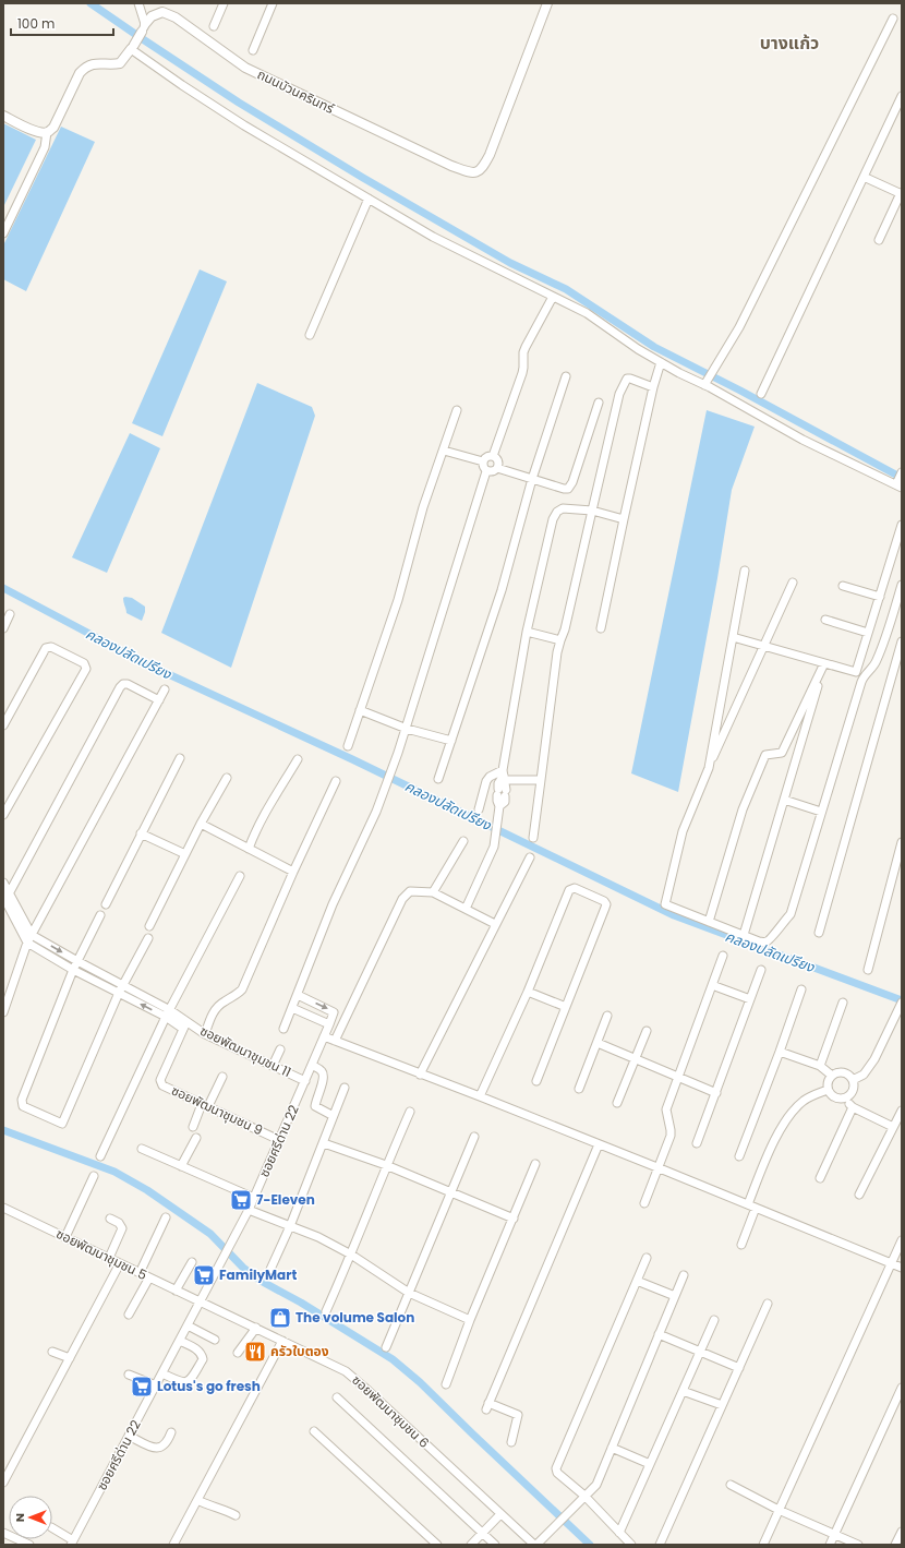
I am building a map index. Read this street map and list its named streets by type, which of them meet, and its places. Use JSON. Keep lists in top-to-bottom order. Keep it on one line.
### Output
{"streets":{"street":["ถนนบัวนครินทร์","ซอยพัฒนาชุมชน 11","ซอยพัฒนาชุมชน 9","ซอยศรีด่าน 22","ซอยพัฒนาชุมชน 5","ซอยพัฒนาชุมชน 6"]},"crossings":[["ซอยพัฒนาชุมชน 11","ซอยพัฒนาชุมชน 9"],["ซอยพัฒนาชุมชน 11","ซอยศรีด่าน 22"],["ซอยพัฒนาชุมชน 9","ซอยศรีด่าน 22"],["ซอยศรีด่าน 22","ซอยพัฒนาชุมชน 5"],["ซอยศรีด่าน 22","ซอยพัฒนาชุมชน 6"],["ซอยพัฒนาชุมชน 5","ซอยพัฒนาชุมชน 6"]],"districts":["บางแก้ว"],"water":["คลองปลัดเปรียง"],"places":{"supermarket":["7-Eleven","FamilyMart","Lotus's go fresh"],"shop":["The volume Salon"],"restaurant":["ครัวใบตอง"]},"scale_bar":"100 m","north":"left"}
